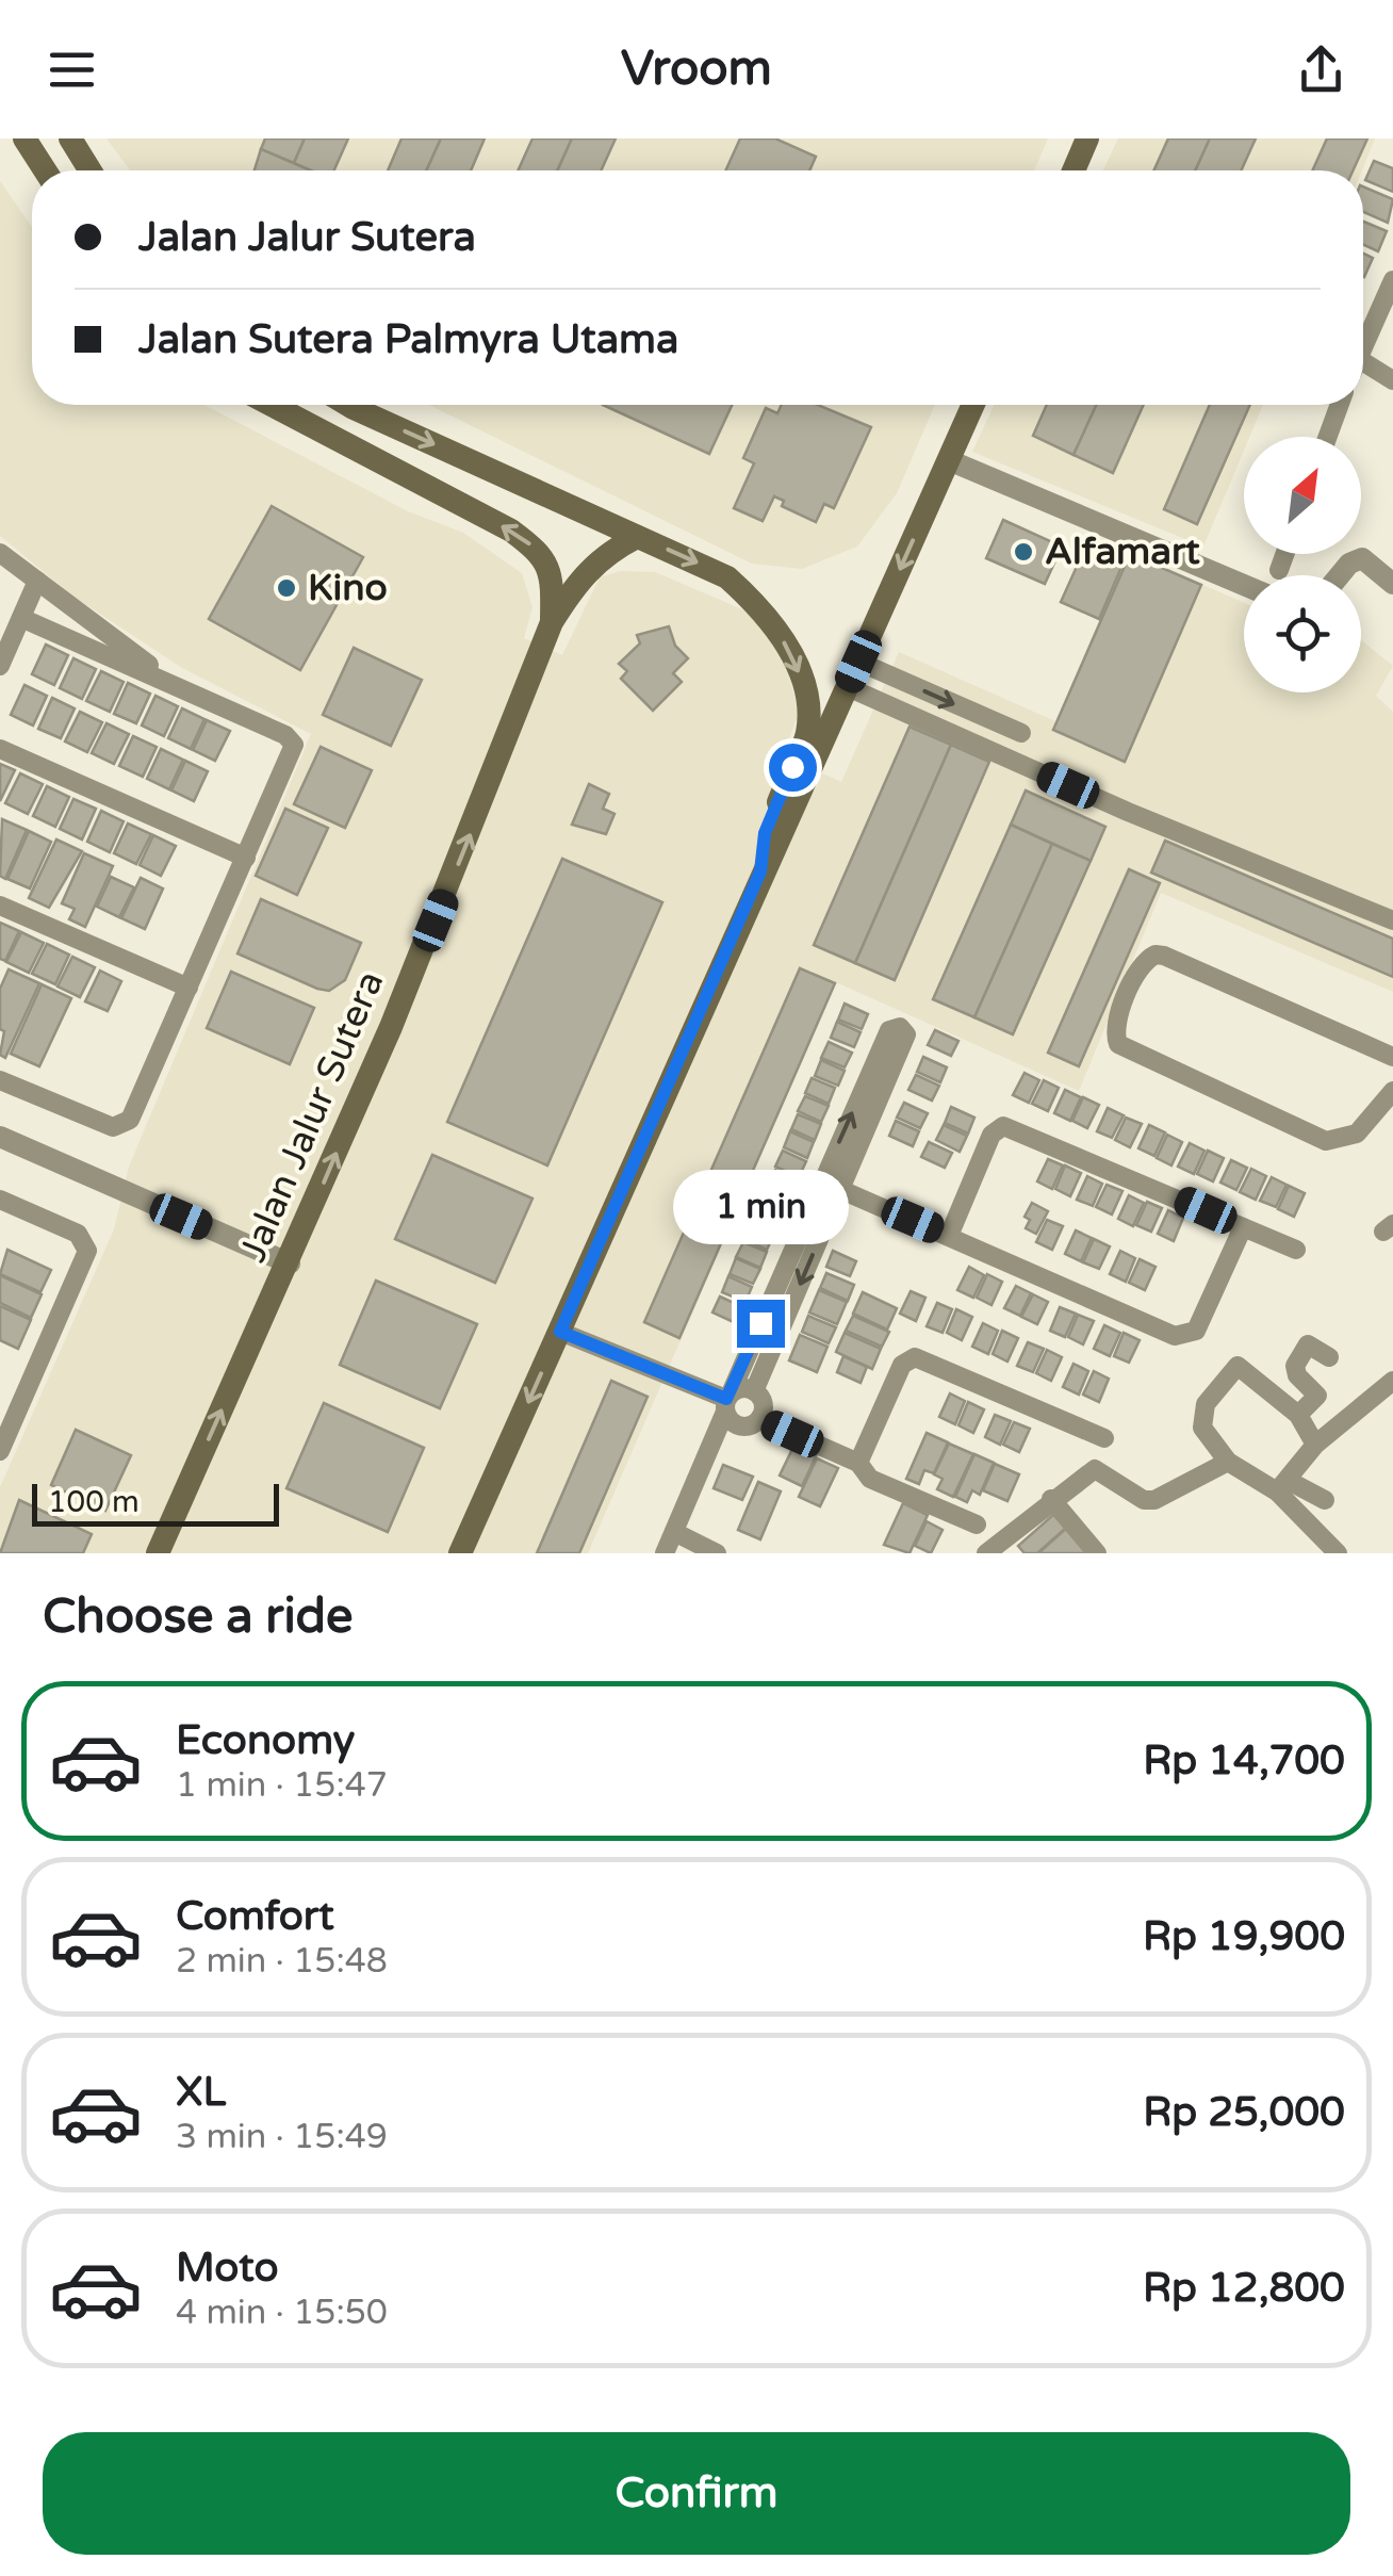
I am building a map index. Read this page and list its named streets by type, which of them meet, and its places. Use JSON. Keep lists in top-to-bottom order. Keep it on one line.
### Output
{"streets":{"main road":["Jalan Jalur Sutera"]},"one_way":["Jalan Jalur Sutera"],"places":["Alfamart","Kino"],"scale_bar":"100 m","north":"top right","page":{"header":"Vroom","banner":["Jalan Jalur Sutera","Jalan Sutera Palmyra Utama"],"bubble":"1 min","scale":"100 m","heading":"Choose a ride","list":[{"name":"Economy","note":"1 min · 15:47","value":"Rp 14,700"},{"name":"Comfort","note":"2 min · 15:48","value":"Rp 19,900"},{"name":"XL","note":"3 min · 15:49","value":"Rp 25,000"},{"name":"Moto","note":"4 min · 15:50","value":"Rp 12,800"}],"buttons":"Confirm"}}
